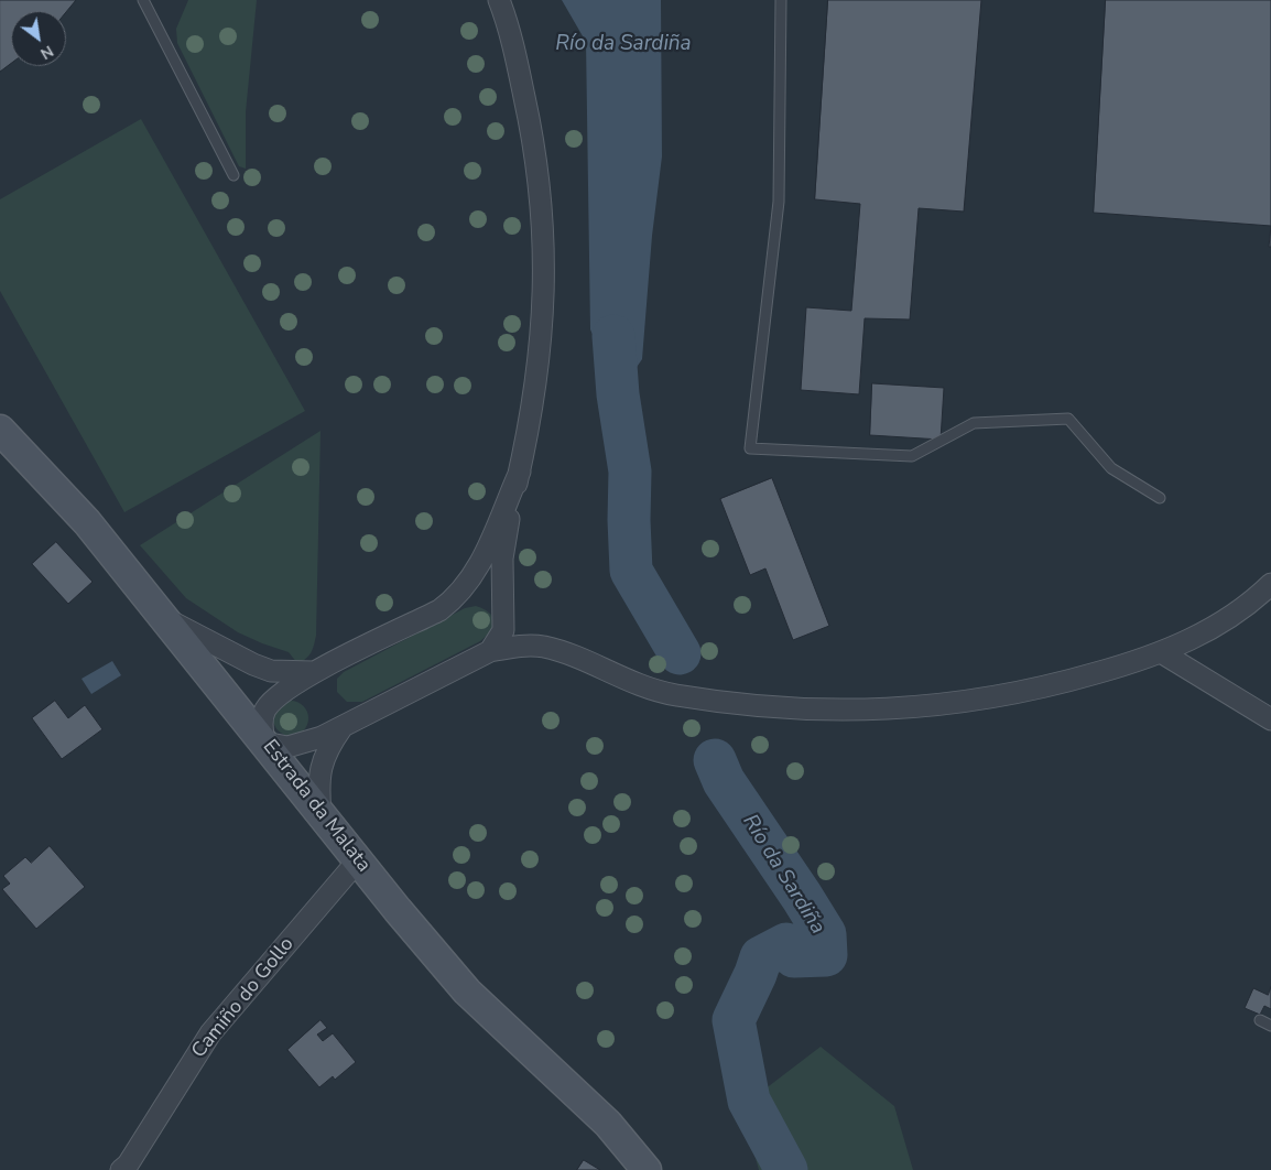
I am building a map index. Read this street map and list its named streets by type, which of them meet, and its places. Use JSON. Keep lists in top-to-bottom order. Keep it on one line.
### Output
{"streets":{"street":["Estrada da Malata","Camiño do Gollo"]},"crossings":[["Estrada da Malata","Camiño do Gollo"]],"water":["Río da Sardiña"],"north":"bottom right"}
